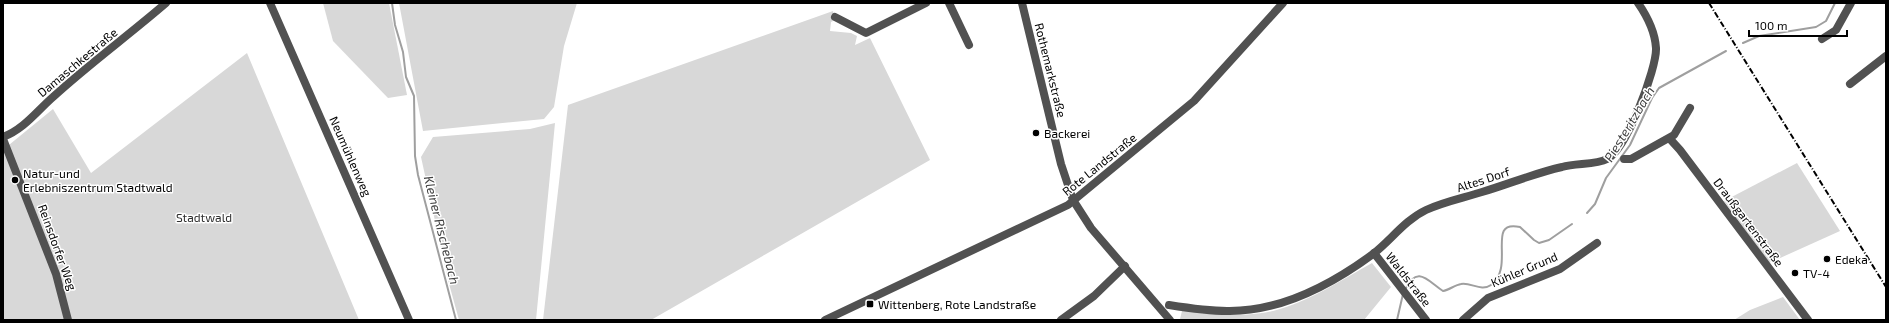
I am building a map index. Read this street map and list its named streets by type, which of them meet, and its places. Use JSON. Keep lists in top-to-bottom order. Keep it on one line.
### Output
{"streets":{"street":["Damaschkestraße","Rothemarkstraße","Neumühlenweg","Rote Landstraße","Altes Dorf","Draußgartenstraße","Reinsdorfer Weg","Kühler Grund","Waldstraße"]},"crossings":[["Damaschkestraße","Reinsdorfer Weg"],["Rothemarkstraße","Rote Landstraße"],["Altes Dorf","Waldstraße"]],"water":["Piesteritzbach","Kleiner Rischebach"],"parks":["Stadtwald"],"places":{"other":["Backerei","Natur-und Erlebniszentrum Stadtwald","Edeka","TV-4"],"transit":["Wittenberg, Rote Landstraße"]},"scale_bar":"100 m"}
